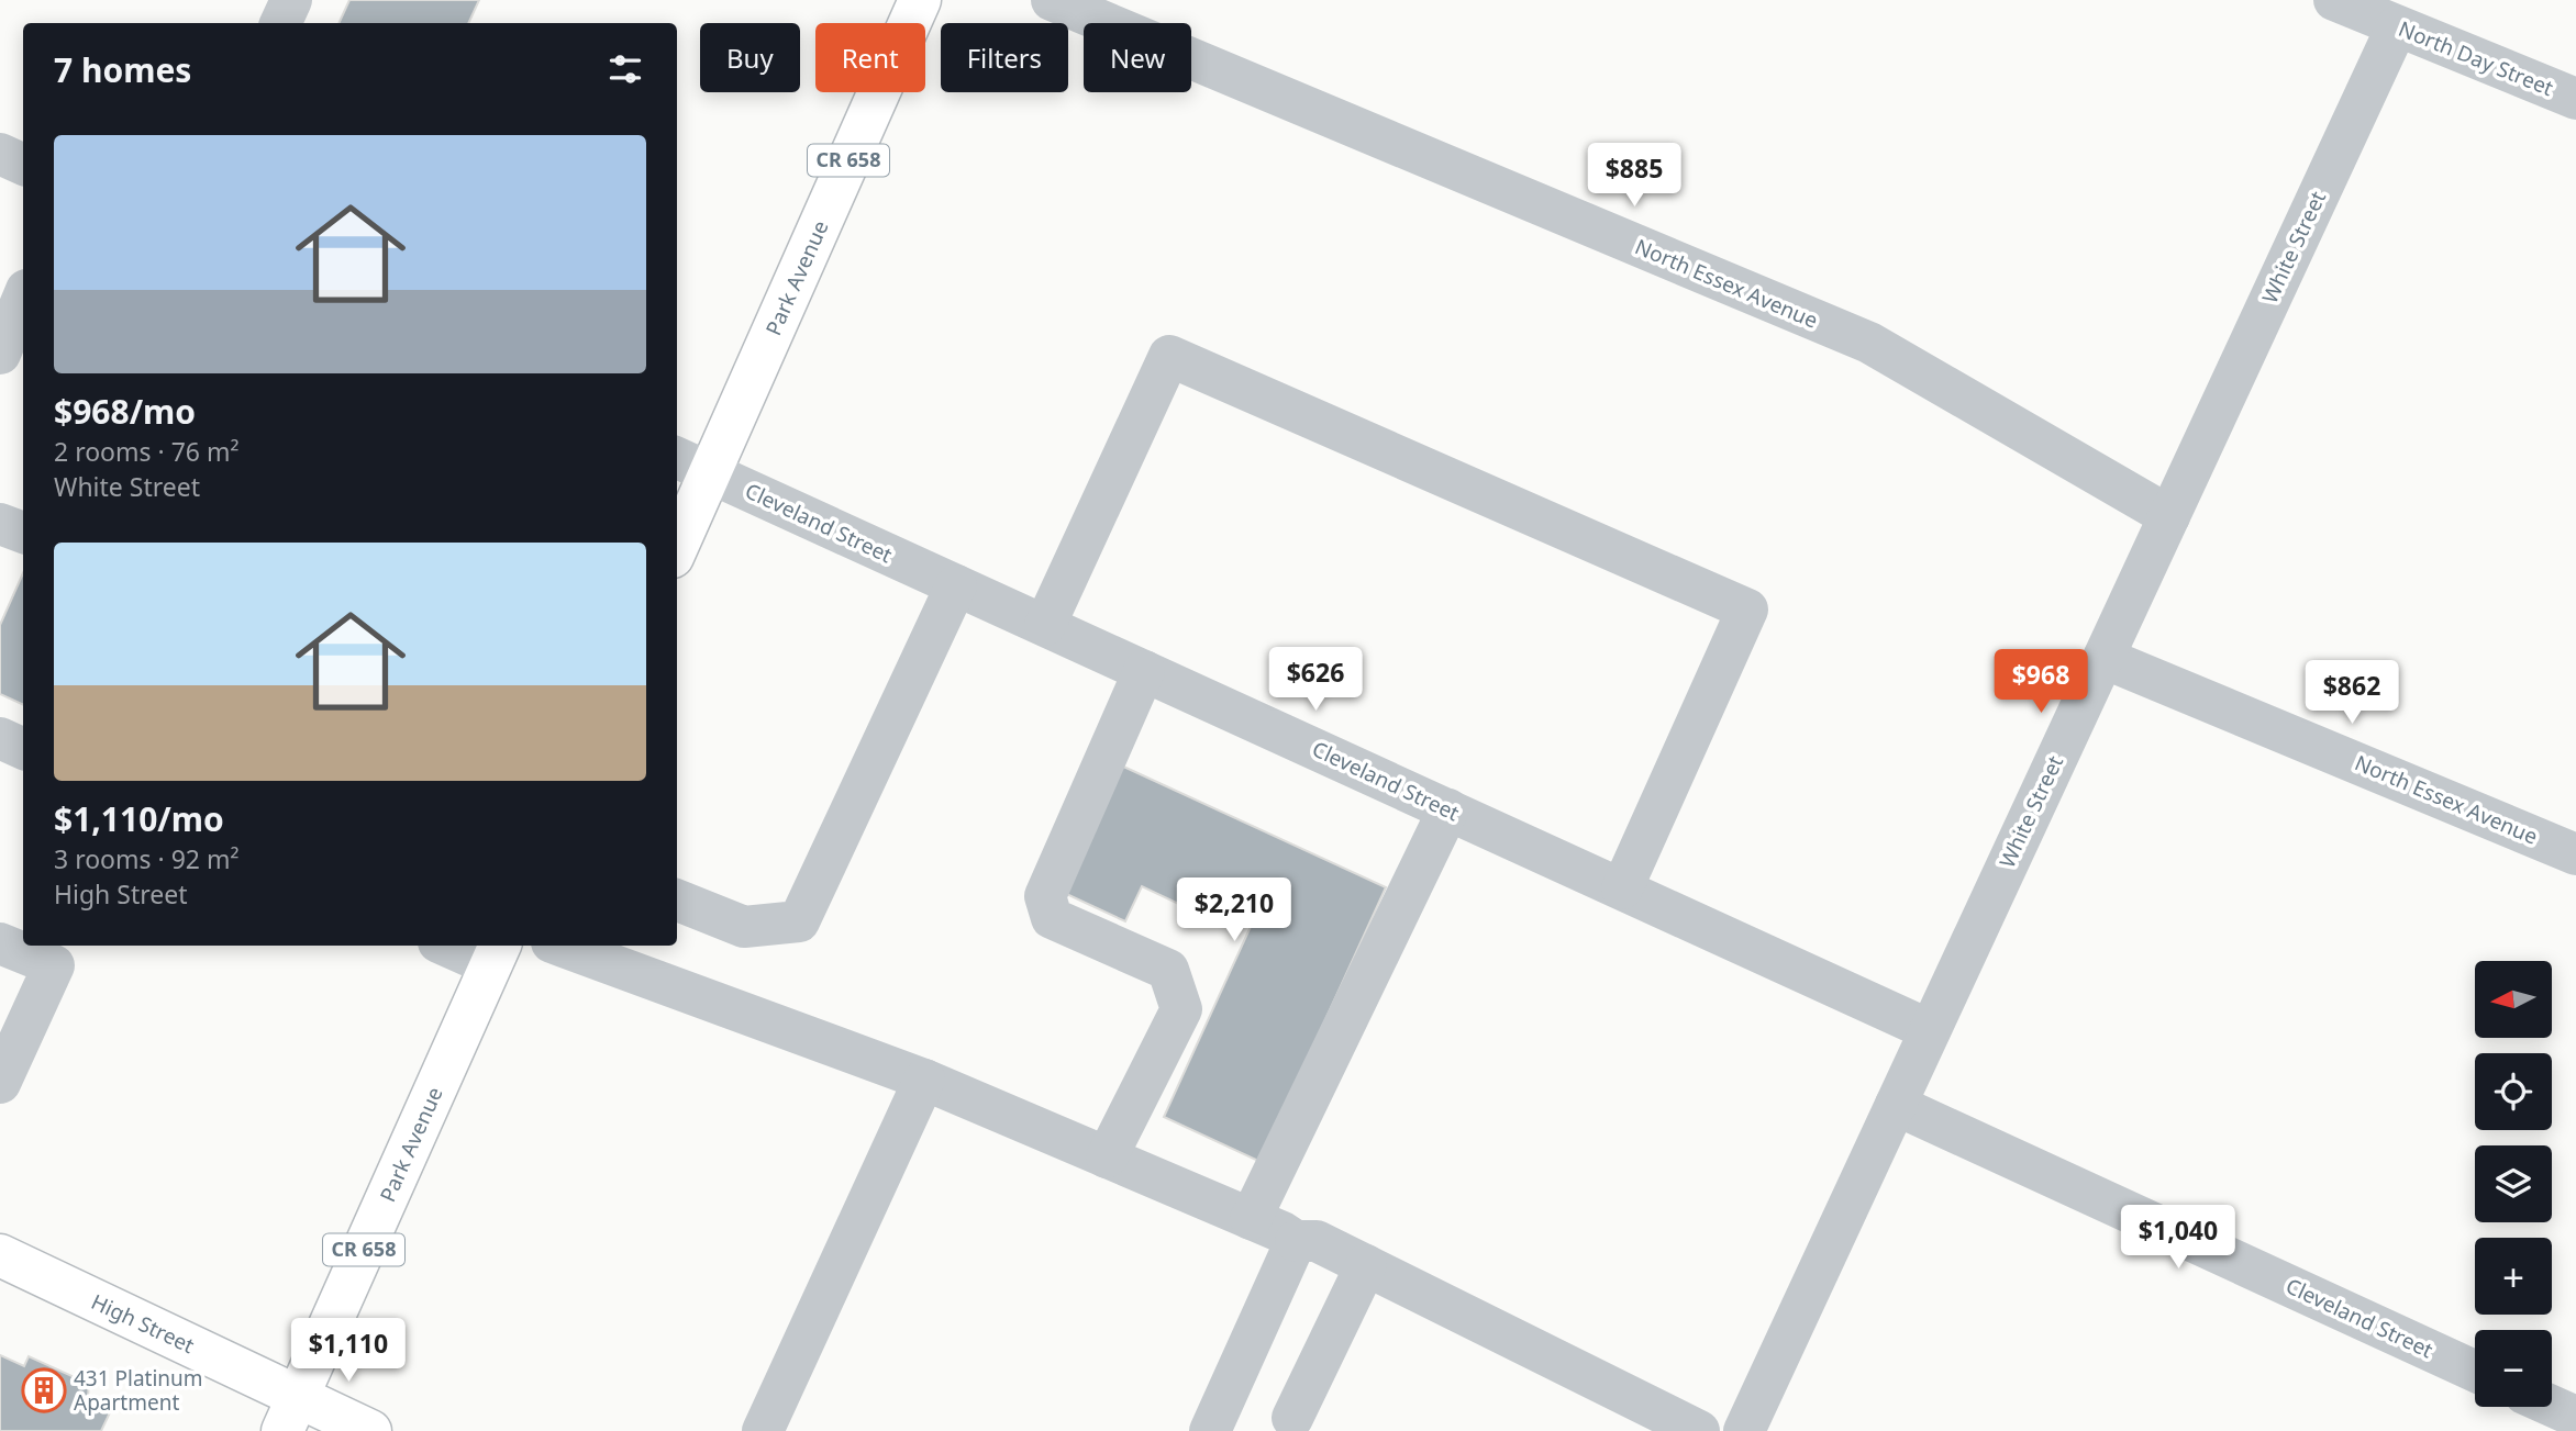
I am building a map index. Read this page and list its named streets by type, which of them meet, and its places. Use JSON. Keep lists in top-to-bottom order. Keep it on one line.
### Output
{"streets":{"main road":["CR 658","Park Avenue","High Street"],"street":["North Day Street","White Street","North Essex Avenue","Cleveland Street"]},"crossings":[["North Day Street","White Street"],["White Street","North Essex Avenue"],["White Street","Cleveland Street"],["Park Avenue","Cleveland Street"],["Park Avenue","High Street"]],"places":{"building":["431 Platinum Apartment"]},"north":"left","page":{"chip":["Buy","Rent","Filters","New"],"heading":"7 homes","list":[{"name":"$968/mo","note":"2 rooms · 76 m² · White Street"},{"name":"$1,110/mo","note":"3 rooms · 92 m² · High Street"}],"price":["$885","$626","$968","$862","$2,210","$1,040","$1,110"],"map_buttons":["+","−"]}}
